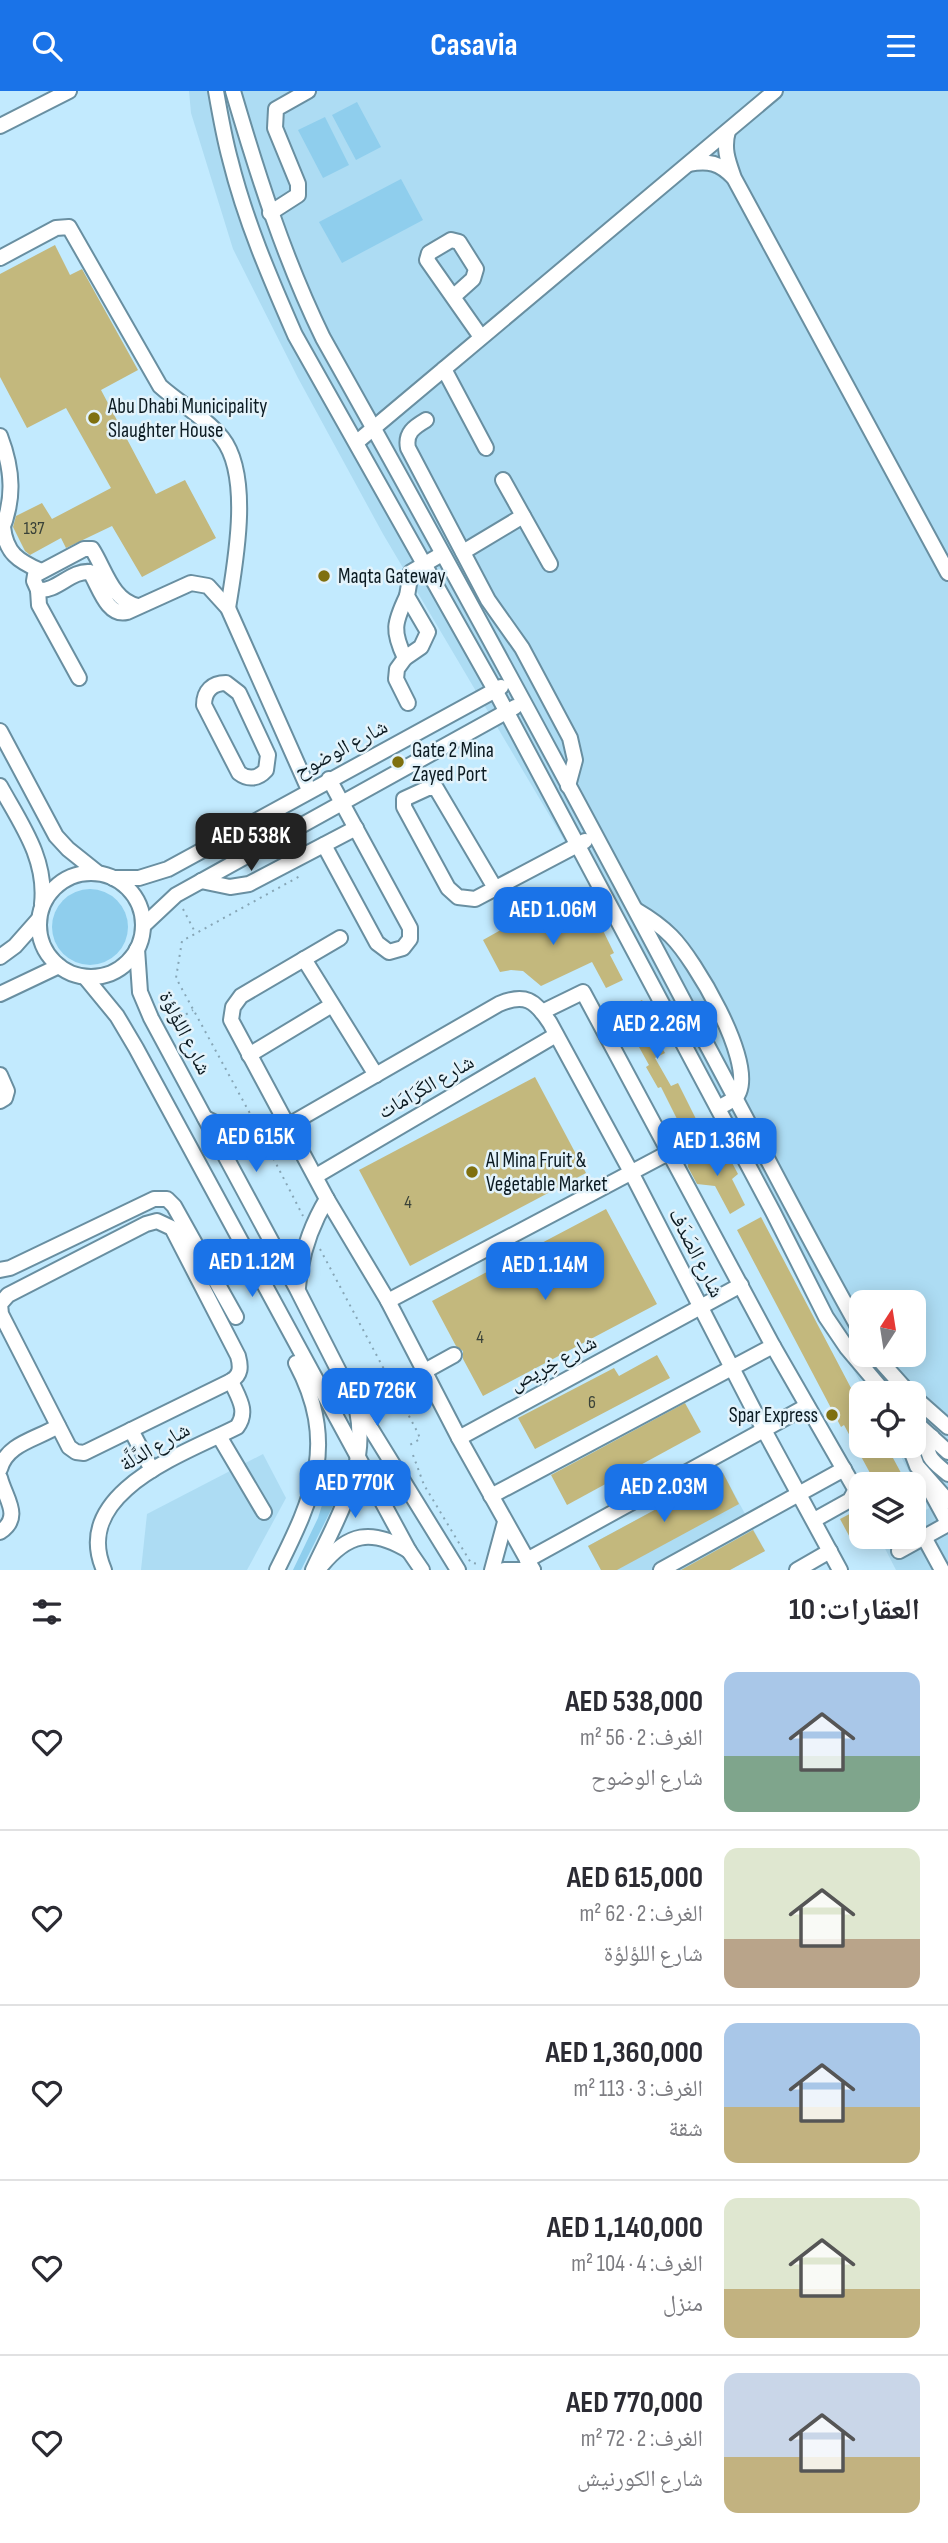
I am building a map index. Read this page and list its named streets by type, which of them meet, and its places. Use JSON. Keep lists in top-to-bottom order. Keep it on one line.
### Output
{"streets":{"street":["شارع الوضوح","شارع اللؤلؤة","شارع الكَرَامَات","شارع الصَدَف","شارع خِرِيص","شارع الدَّلَّة"]},"crossings":[["شارع الوضوح","شارع اللؤلؤة"],["شارع الكَرَامَات","شارع الصَدَف"],["شارع الصَدَف","شارع خِرِيص"]],"places":["Abu Dhabi Municipality Slaughter House","Maqta Gateway","Gate 2 Mina Zayed Port","Al Mina Fruit & Vegetable Market","Spar Express"],"house_numbers":["137","4","4","6"],"north":"top","page":{"header":"Casavia","price":["AED 538K","AED 1.06M","AED 2.26M","AED 615K","AED 1.36M","AED 1.12M","AED 1.14M","AED 726K","AED 770K","AED 2.03M"],"heading":"العقارات: 10","list":[{"name":"AED 538,000","note":"الغرف: 2 · 56 m² · شارع الوضوح"},{"name":"AED 615,000","note":"الغرف: 2 · 62 m² · شارع اللؤلؤة"},{"name":"AED 1,360,000","note":"الغرف: 3 · 113 m² · شقة"},{"name":"AED 1,140,000","note":"الغرف: 4 · 104 m² · منزل"},{"name":"AED 770,000","note":"الغرف: 2 · 72 m² · شارع الكورنيش"}]}}
